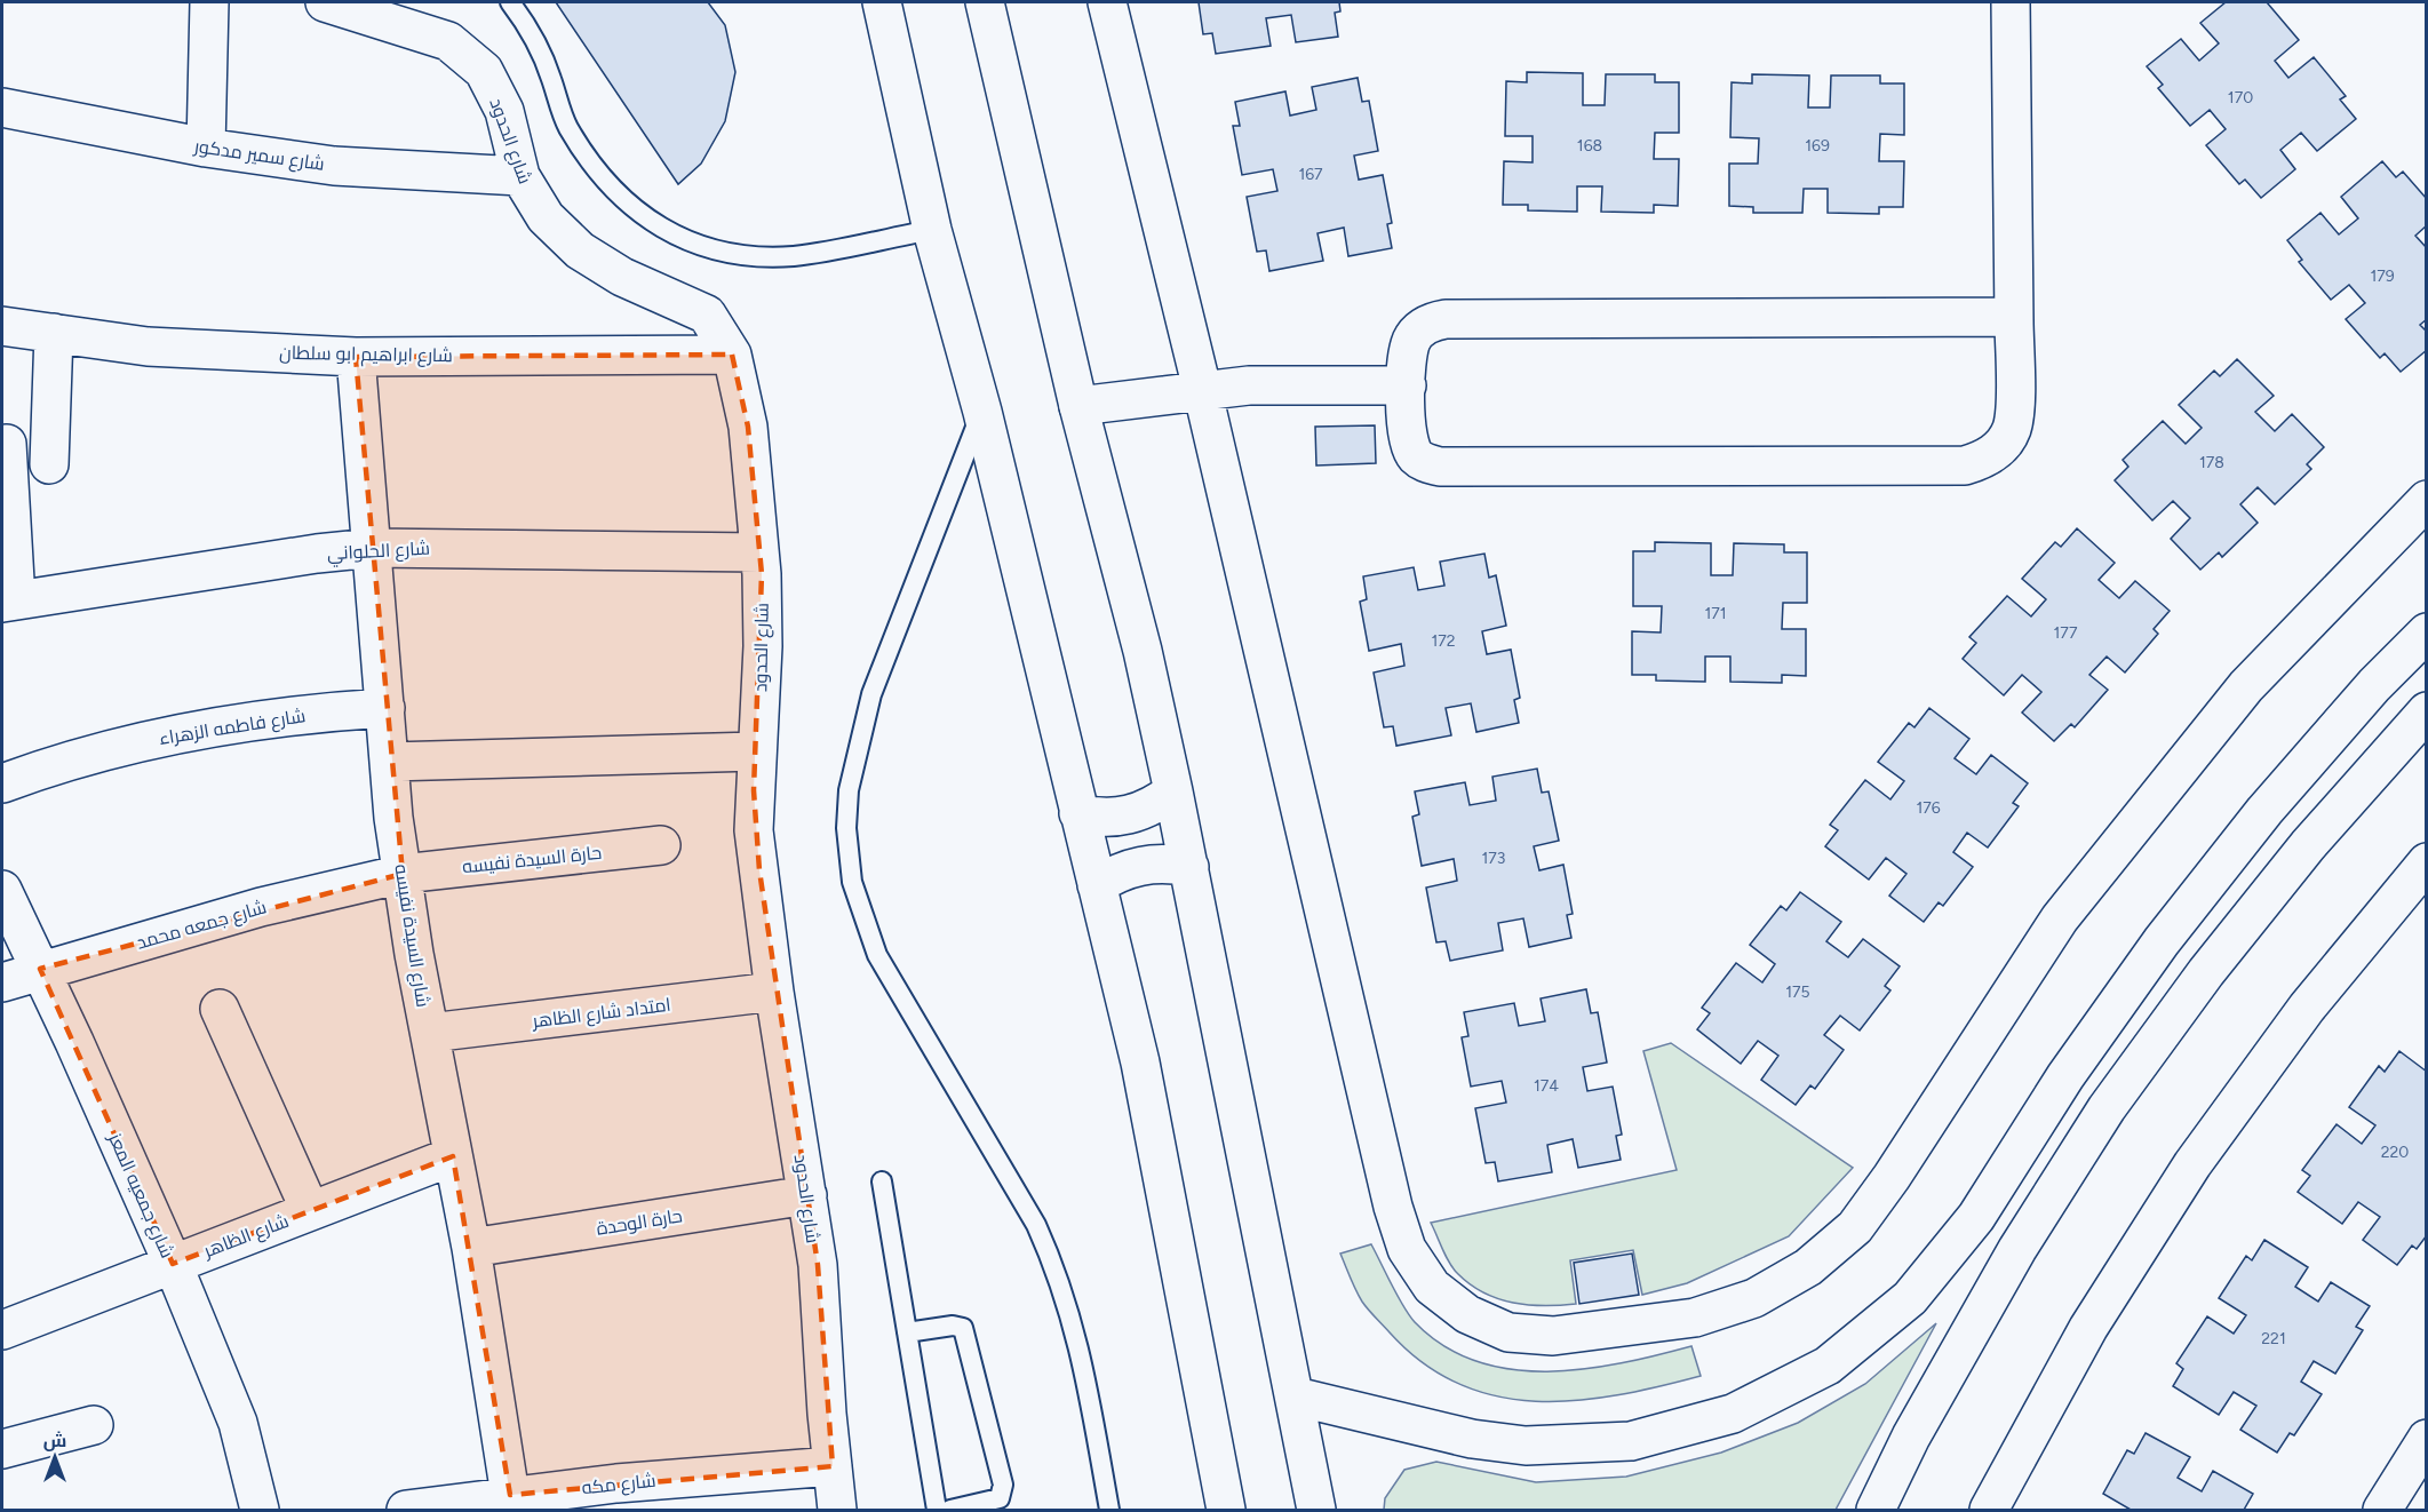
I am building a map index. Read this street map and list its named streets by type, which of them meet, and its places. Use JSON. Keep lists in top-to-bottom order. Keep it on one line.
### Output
{"streets":{"street":["شارع الحدود","شارع سمير مدكور","شارع ابراهيم ابو سلطان","شارع الحلواني","شارع فاطمه الزهراء","حارة السيدة نفيسه","شارع جمعه محمد","شارع السيدة نفيسه","امتداد شارع الظاهر","شارع جمعيه المعز","حارة الوحدة","شارع الظاهر","شارع مكه"]},"crossings":[["شارع الحدود","شارع سمير مدكور"],["شارع الحدود","شارع ابراهيم ابو سلطان"],["شارع الحدود","شارع الحلواني"],["شارع الحدود","امتداد شارع الظاهر"],["شارع الحدود","حارة الوحدة"],["شارع الحدود","شارع مكه"],["شارع ابراهيم ابو سلطان","شارع السيدة نفيسه"],["شارع الحلواني","شارع السيدة نفيسه"],["شارع فاطمه الزهراء","شارع السيدة نفيسه"],["حارة السيدة نفيسه","شارع جمعه محمد"],["حارة السيدة نفيسه","شارع السيدة نفيسه"],["شارع جمعه محمد","شارع السيدة نفيسه"],["شارع جمعه محمد","شارع جمعيه المعز"],["شارع السيدة نفيسه","امتداد شارع الظاهر"],["شارع السيدة نفيسه","حارة الوحدة"],["شارع السيدة نفيسه","شارع الظاهر"],["شارع السيدة نفيسه","شارع مكه"],["شارع جمعيه المعز","شارع الظاهر"]],"house_numbers":["170","168","169","167","179","178","171","177","172","176","173","175","174","220","221"],"north":"top"}
